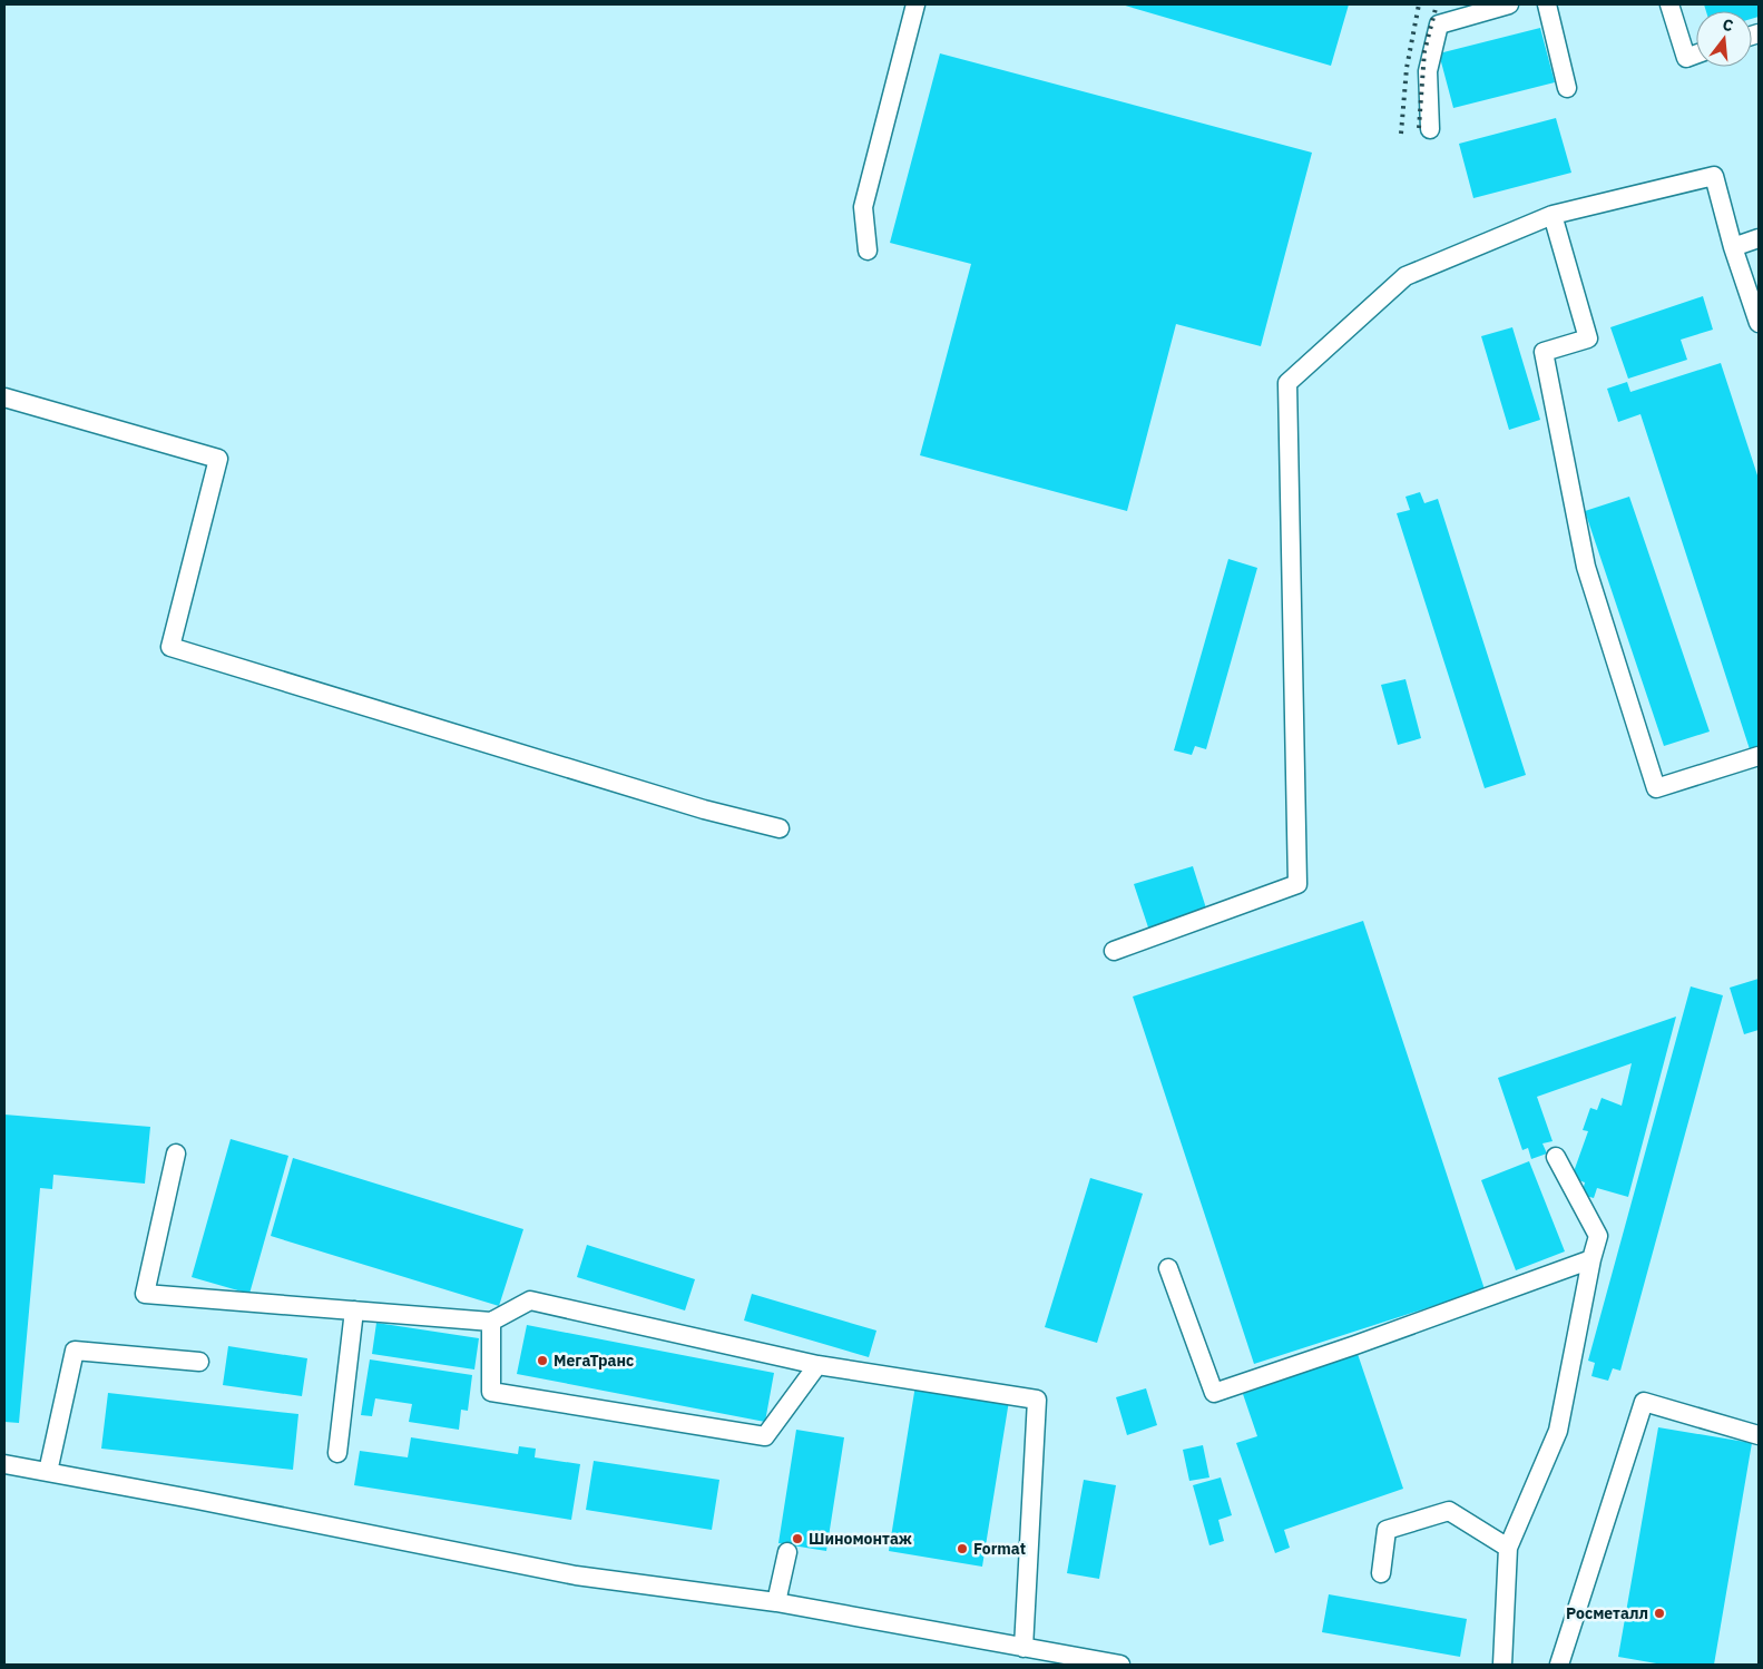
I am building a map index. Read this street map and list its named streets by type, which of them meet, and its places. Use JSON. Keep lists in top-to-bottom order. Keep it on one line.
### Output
{"places":["МегаТранс","Шиномонтаж","Format","Росметалл"],"north":"top"}
